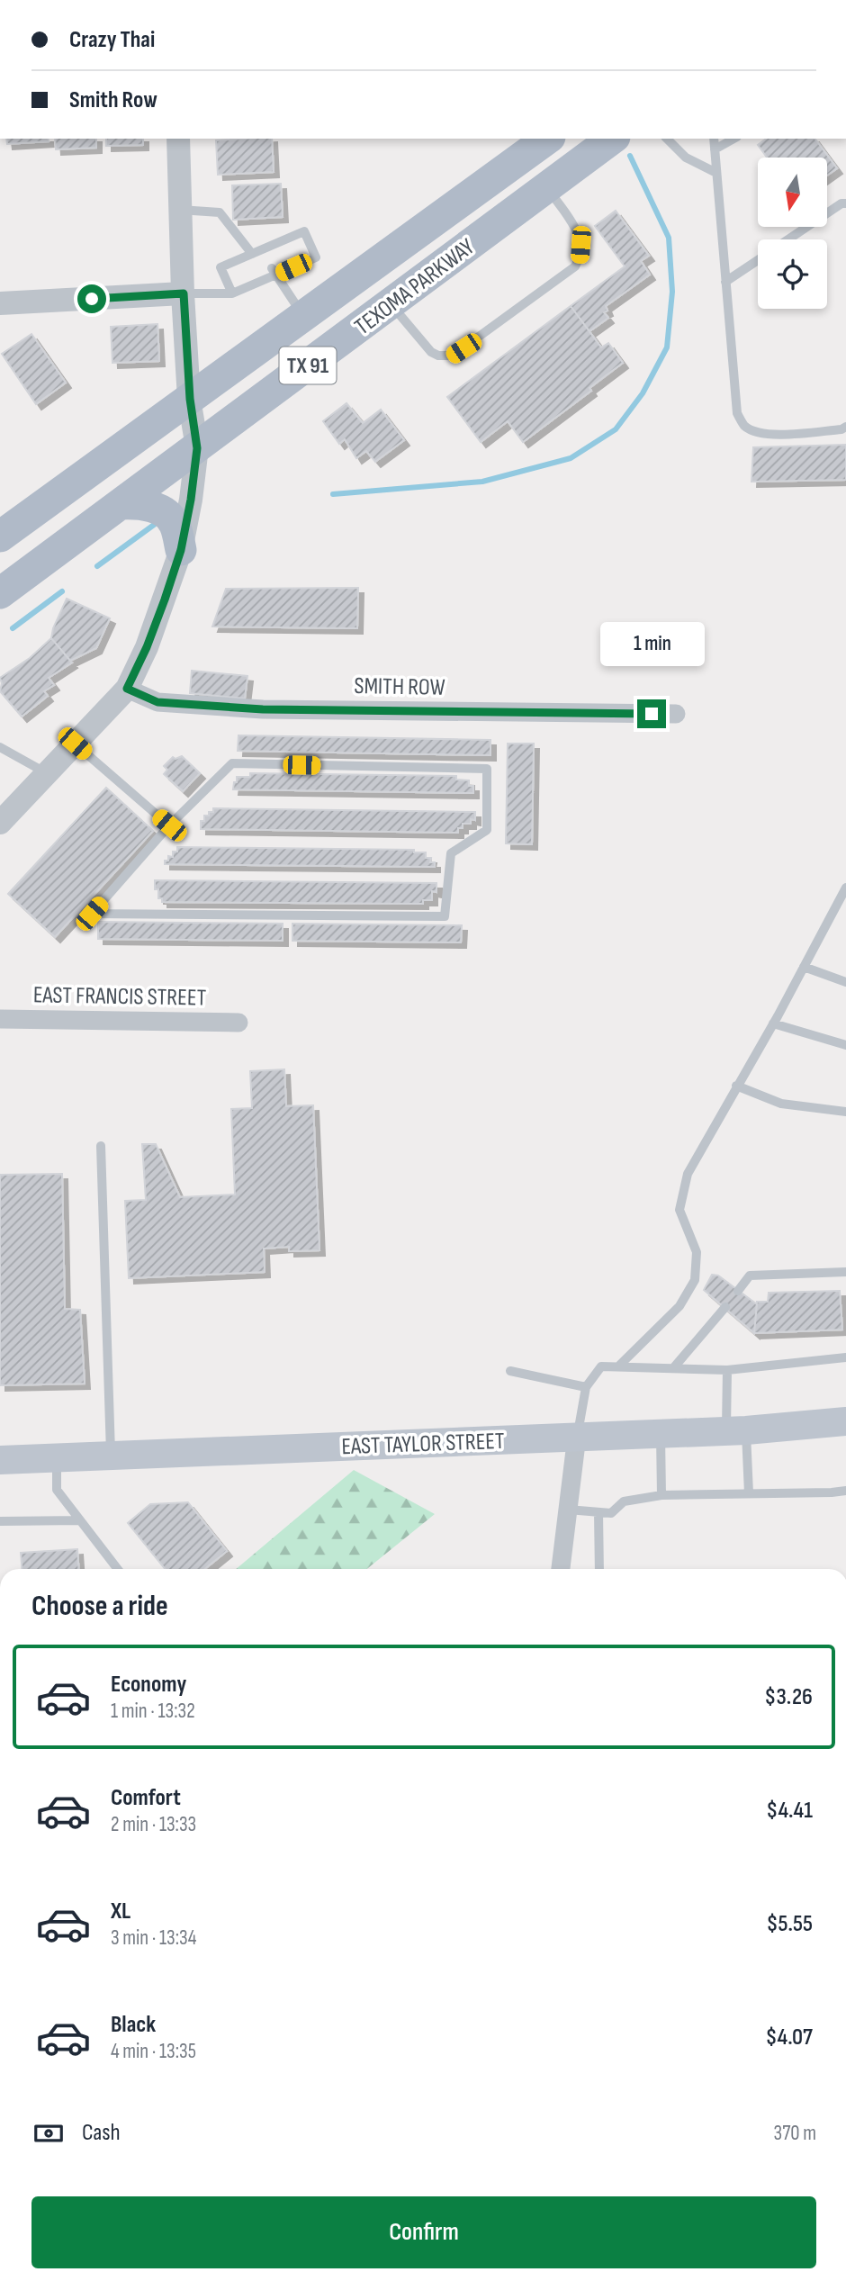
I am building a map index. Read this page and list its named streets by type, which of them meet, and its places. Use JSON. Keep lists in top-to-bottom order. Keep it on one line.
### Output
{"streets":{"main road":["TEXOMA PARKWAY","TX 91","EAST TAYLOR STREET"],"street":["SMITH ROW","EAST FRANCIS STREET"]},"north":"bottom","page":{"banner":["Crazy Thai","Smith Row"],"bubble":"1 min","heading":"Choose a ride","list":[{"name":"Economy","note":"1 min · 13:32","value":"$3.26"},{"name":"Comfort","note":"2 min · 13:33","value":"$4.41"},{"name":"XL","note":"3 min · 13:34","value":"$5.55"},{"name":"Black","note":"4 min · 13:35","value":"$4.07"}],"pay":["Cash","370 m"],"buttons":"Confirm"}}
